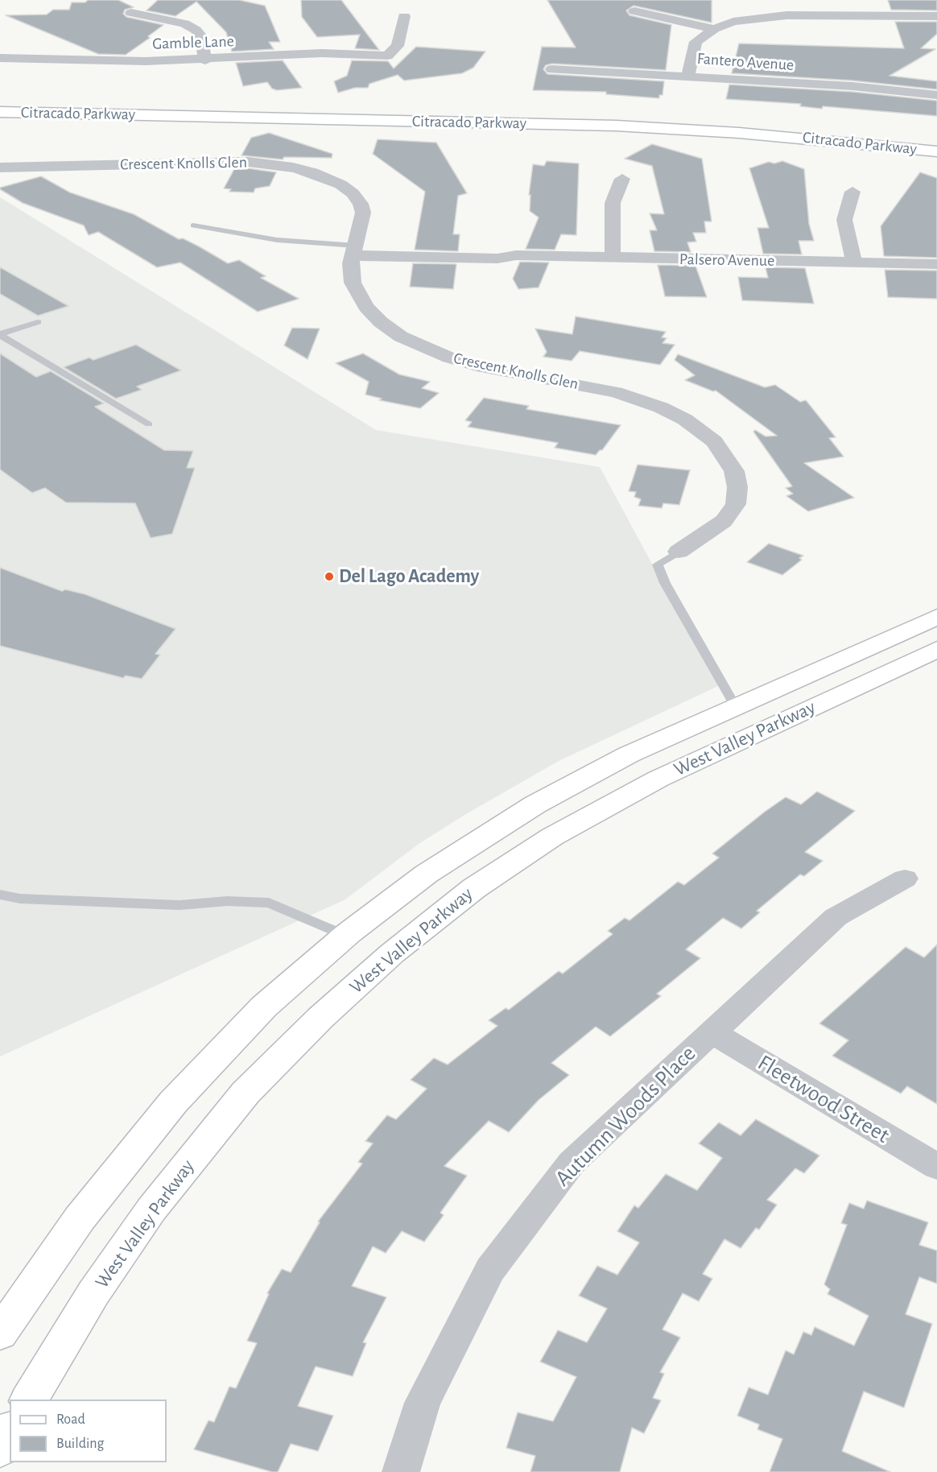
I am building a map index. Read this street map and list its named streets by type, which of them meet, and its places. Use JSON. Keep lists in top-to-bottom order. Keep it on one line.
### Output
{"streets":{"street":["Gamble Lane","Fantero Avenue","Citracado Parkway","Crescent Knolls Glen","Palsero Avenue","West Valley Parkway","Fleetwood Street","Autumn Woods Place"]},"crossings":[["Crescent Knolls Glen","Palsero Avenue"],["Fleetwood Street","Autumn Woods Place"]],"places":["Del Lago Academy"],"legend":["Road","Building"]}
